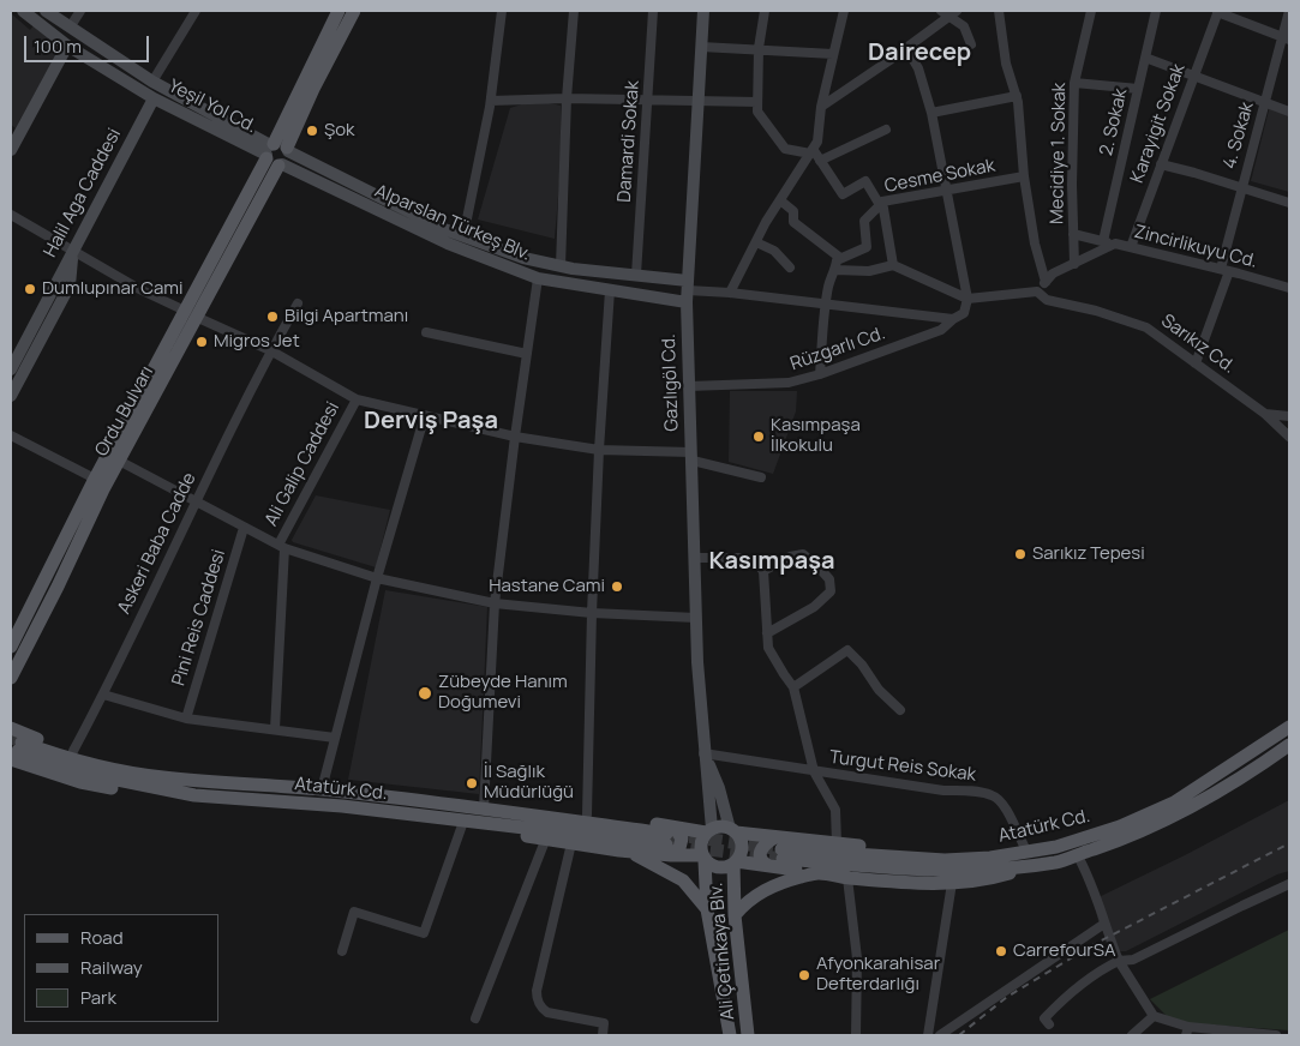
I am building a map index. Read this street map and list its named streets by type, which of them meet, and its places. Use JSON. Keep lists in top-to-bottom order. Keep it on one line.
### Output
{"streets":{"main road":["Ordu Bulvarı","Atatürk Cd.","Ali Çetinkaya Blv."],"street":["Yeşil Yol Cd.","2. Sokak","Karayigit Sokak","4. Sokak","Damardi Sokak","Mecidiye 1. Sokak","Cesme Sokak","Halil Aga Caddesi","Alparslan Türkeş Blv.","Zincirlikuyu Cd.","Sarıkız Cd.","Rüzgarlı Cd.","Gazlıgöl Cd.","Ali Galip Caddesi","Askeri Baba Cadde","Pini Reis Caddesi","Turgut Reis Sokak"]},"crossings":[["Yeşil Yol Cd.","Halil Aga Caddesi"],["Yeşil Yol Cd.","Alparslan Türkeş Blv."],["Yeşil Yol Cd.","Ordu Bulvarı"],["Karayigit Sokak","Zincirlikuyu Cd."],["4. Sokak","Zincirlikuyu Cd."],["4. Sokak","Sarıkız Cd."],["Damardi Sokak","Alparslan Türkeş Blv."],["Mecidiye 1. Sokak","Zincirlikuyu Cd."],["Alparslan Türkeş Blv.","Gazlıgöl Cd."],["Alparslan Türkeş Blv.","Ordu Bulvarı"],["Zincirlikuyu Cd.","Sarıkız Cd."],["Rüzgarlı Cd.","Gazlıgöl Cd."],["Gazlıgöl Cd.","Ali Çetinkaya Blv."],["Turgut Reis Sokak","Atatürk Cd."]],"districts":["Dairecep","Derviş Paşa","Kasımpaşa"],"places":["Şok","Dumlupınar Cami","Bilgi Apartmanı","Migros Jet","Kasımpaşa İlkokulu","Sarıkız Tepesi","Hastane Cami","Zübeyde Hanım Doğumevi","İl Sağlık Müdürlüğü","CarrefourSA","Afyonkarahisar Defterdarlığı"],"legend":["Road","Railway","Park"],"scale_bar":"100 m"}
